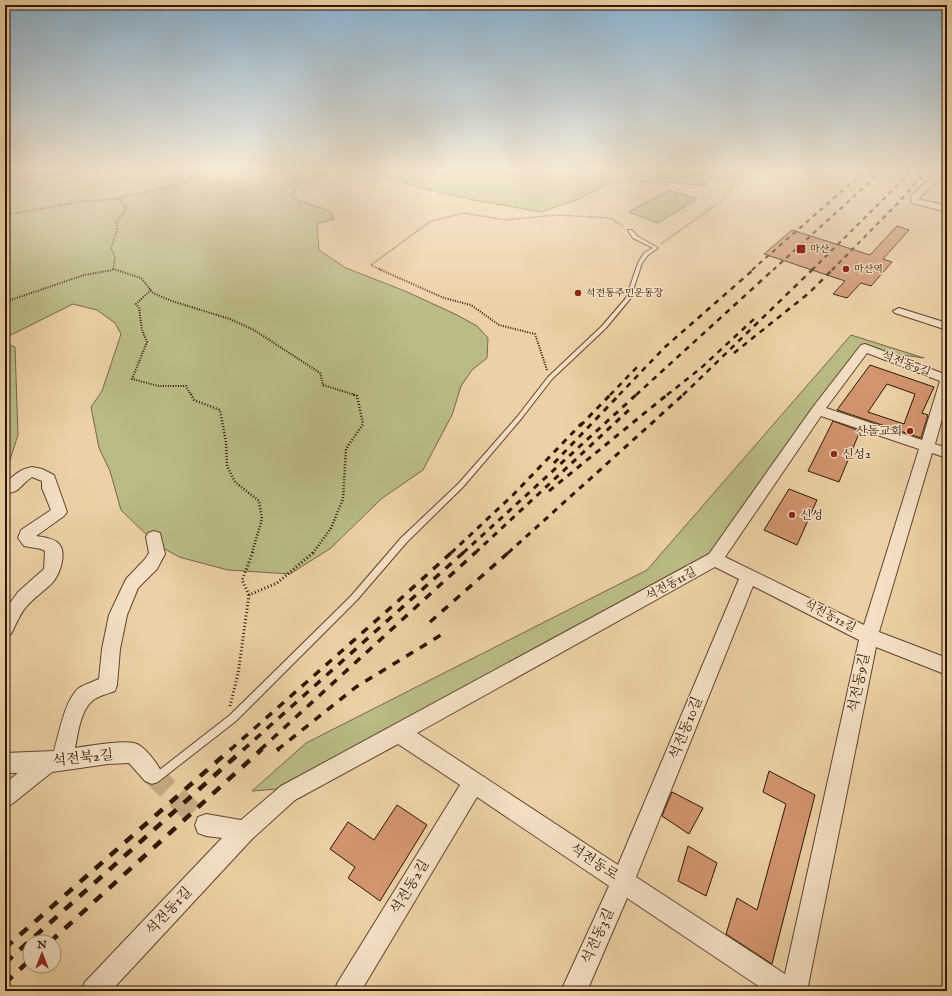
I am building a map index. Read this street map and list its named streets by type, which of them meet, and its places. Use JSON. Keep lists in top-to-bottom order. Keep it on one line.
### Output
{"streets":{"street":["석전동9길","석전동11길","석전동12길","석전동10길","석전북2길","석전동로","석전동2길","석전동1길","석전동3길"]},"crossings":[["석전동9길","석전동11길"],["석전동9길","석전동12길"],["석전동11길","석전동12길"],["석전동11길","석전동로"],["석전동11길","석전동1길"],["석전동12길","석전동10길"],["석전동10길","석전동로"],["석전동10길","석전동3길"],["석전동로","석전동2길"],["석전동로","석전동1길"],["석전동로","석전동3길"]],"places":{"transit":["마산"],"other":["마산역","석전동주민운동장","산돌교회","신성2","신성"]},"north":"top"}
